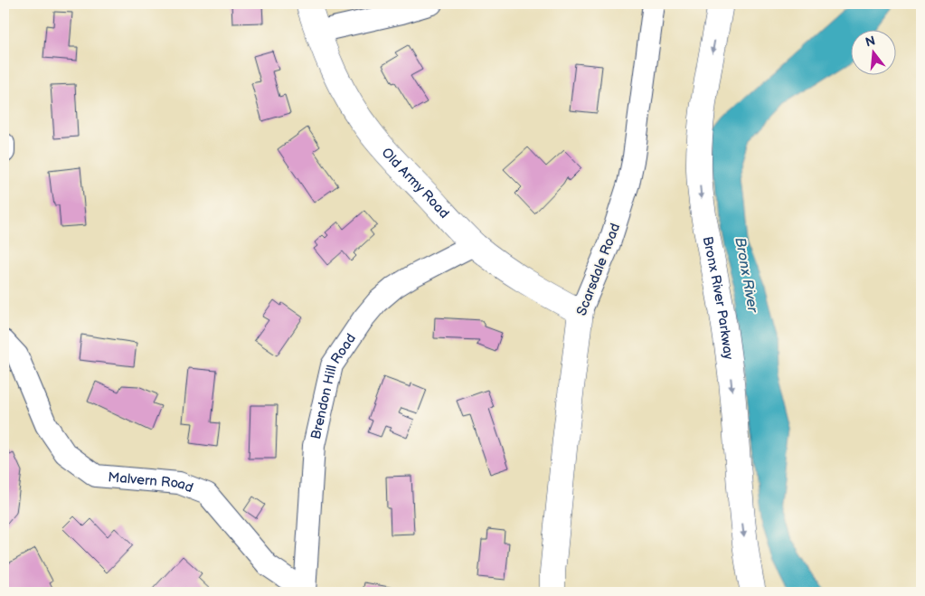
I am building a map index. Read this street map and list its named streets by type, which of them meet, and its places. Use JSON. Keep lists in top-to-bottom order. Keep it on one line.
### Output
{"streets":{"main road":["Old Army Road","Scarsdale Road","Bronx River Parkway"],"street":["Brendon Hill Road","Malvern Road"]},"crossings":[["Old Army Road","Scarsdale Road"],["Old Army Road","Brendon Hill Road"],["Brendon Hill Road","Malvern Road"]],"one_way":["Bronx River Parkway"],"water":["Bronx River"],"north":"top"}
